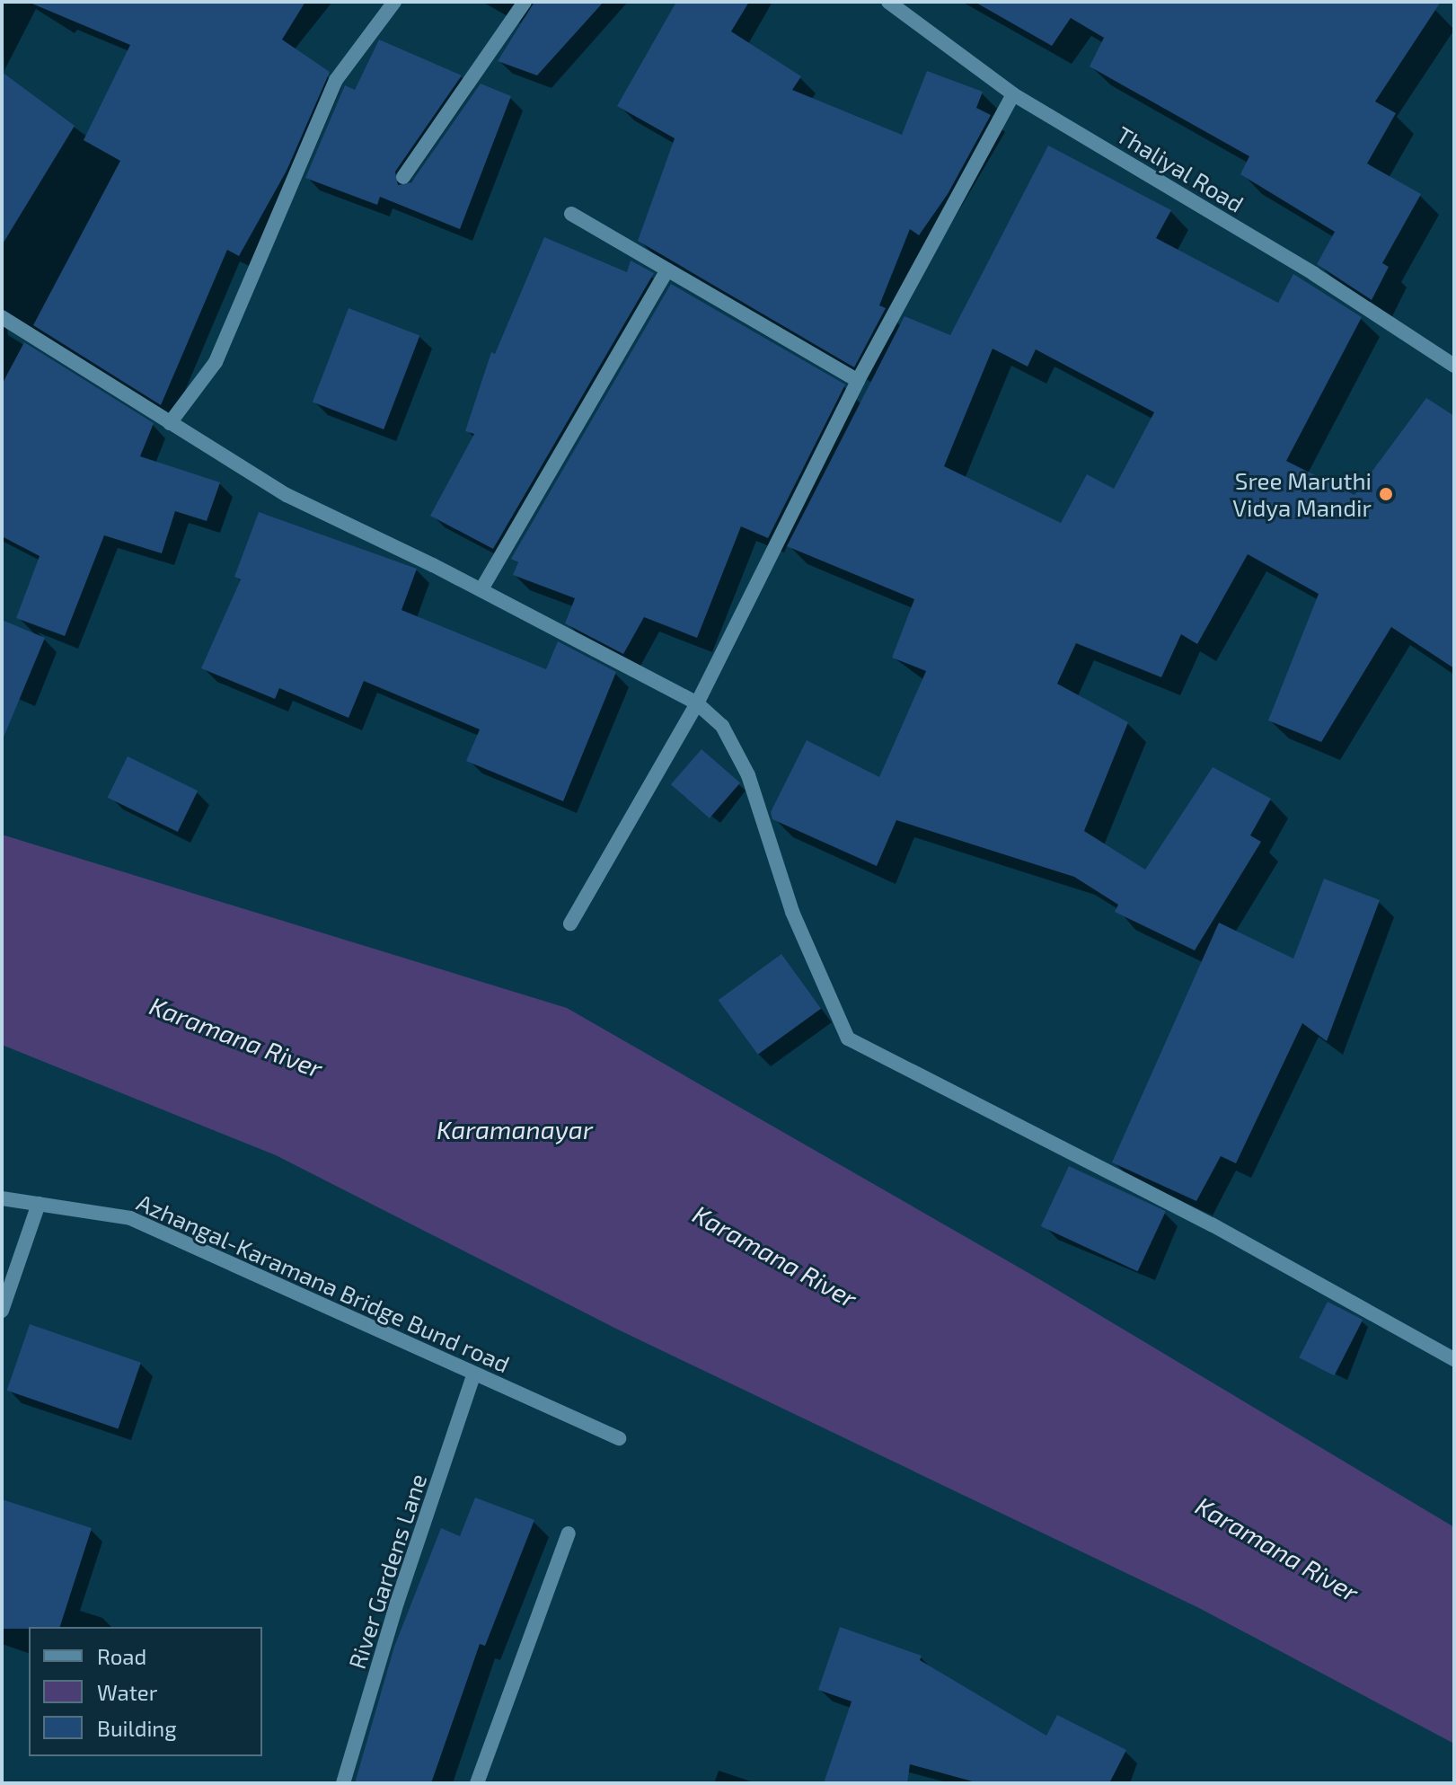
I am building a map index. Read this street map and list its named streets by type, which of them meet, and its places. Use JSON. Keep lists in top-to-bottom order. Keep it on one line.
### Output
{"streets":{"street":["Thaliyal Road","Azhangal-Karamana Bridge Bund road","River Gardens Lane"]},"crossings":[["Azhangal-Karamana Bridge Bund road","River Gardens Lane"]],"water":["Karamana River","Karamanayar"],"places":["Sree Maruthi Vidya Mandir"],"legend":["Road","Water","Building"]}
